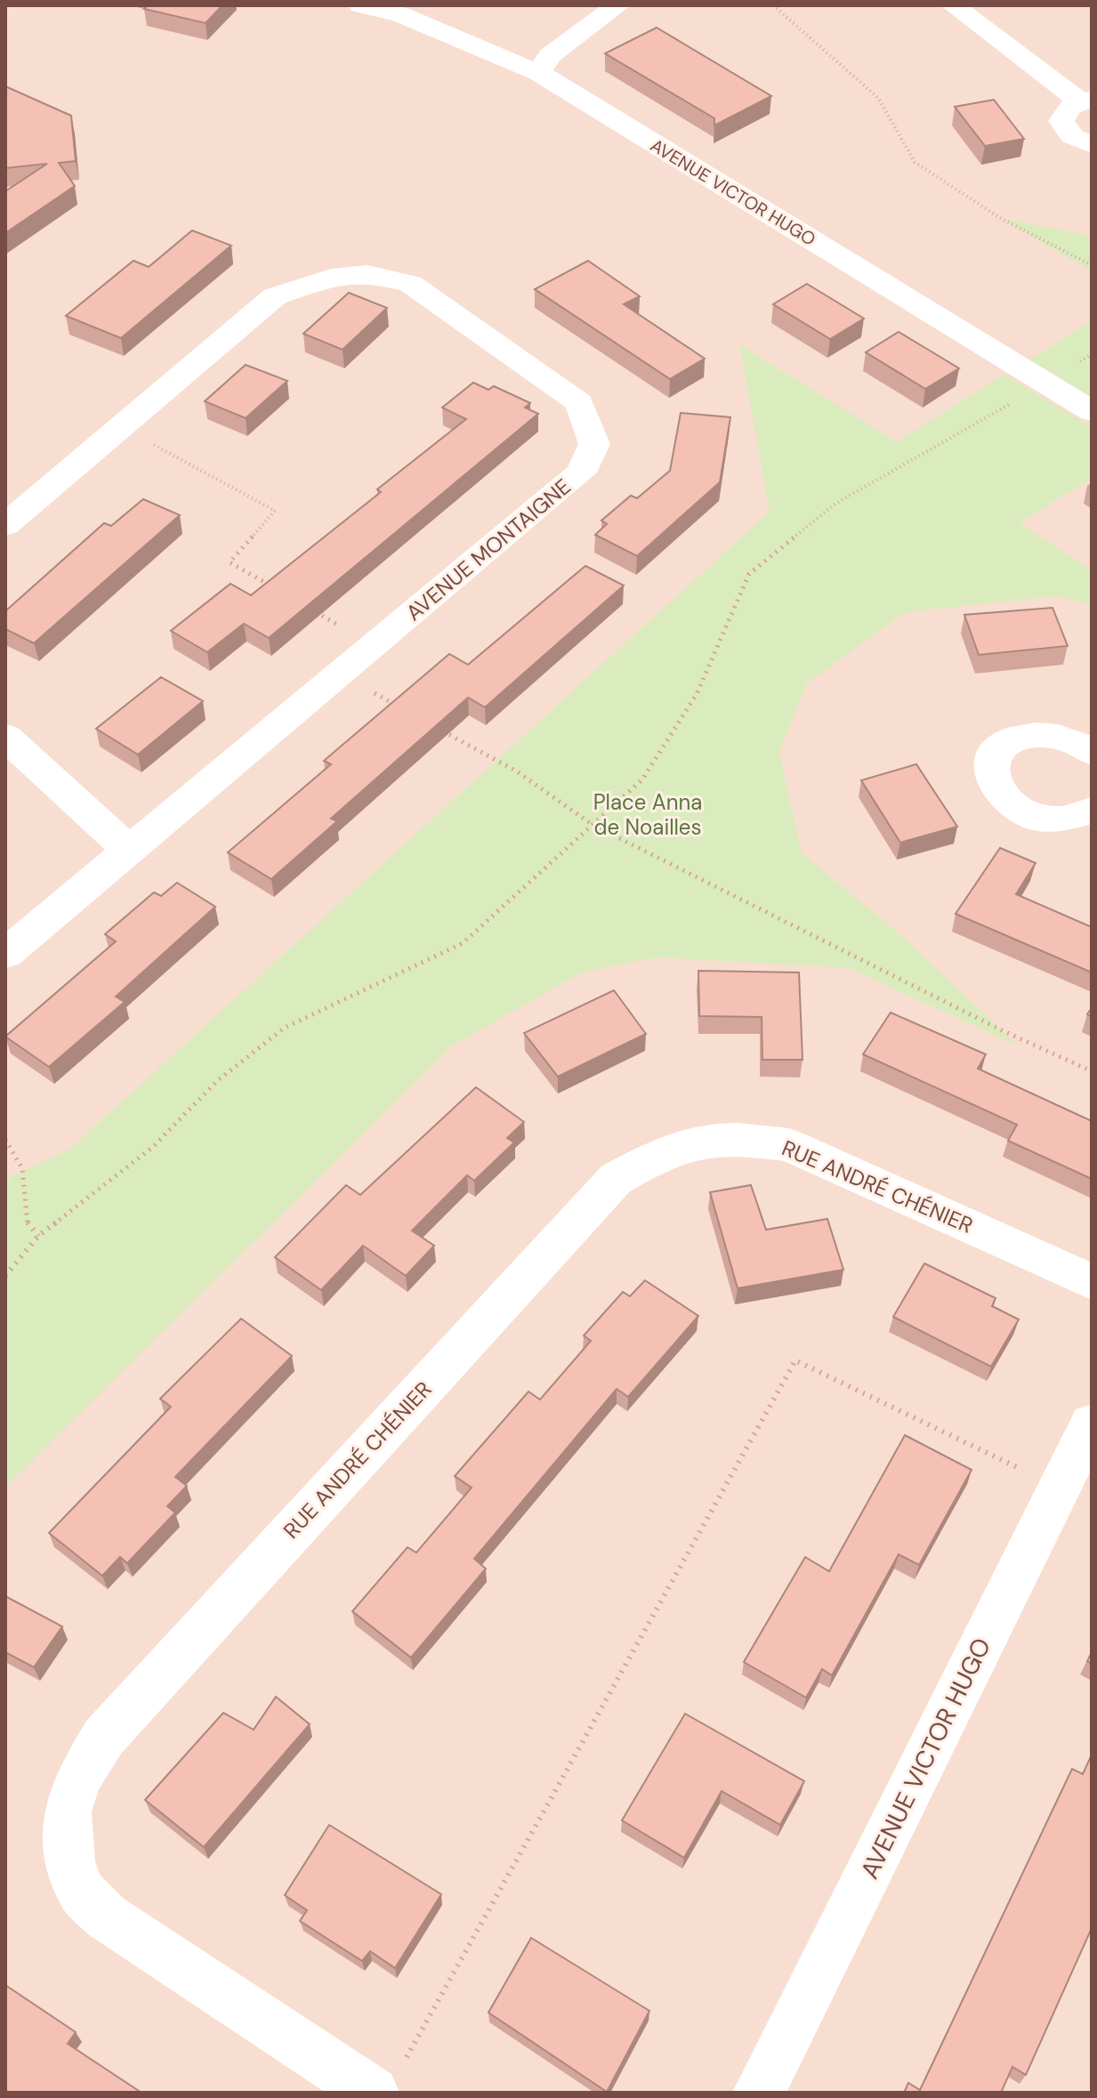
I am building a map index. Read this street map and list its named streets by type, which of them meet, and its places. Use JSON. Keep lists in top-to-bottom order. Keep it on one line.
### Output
{"streets":{"street":["AVENUE VICTOR HUGO","AVENUE MONTAIGNE","RUE ANDRÉ CHÉNIER"]},"parks":["Place Anna de Noailles"]}
